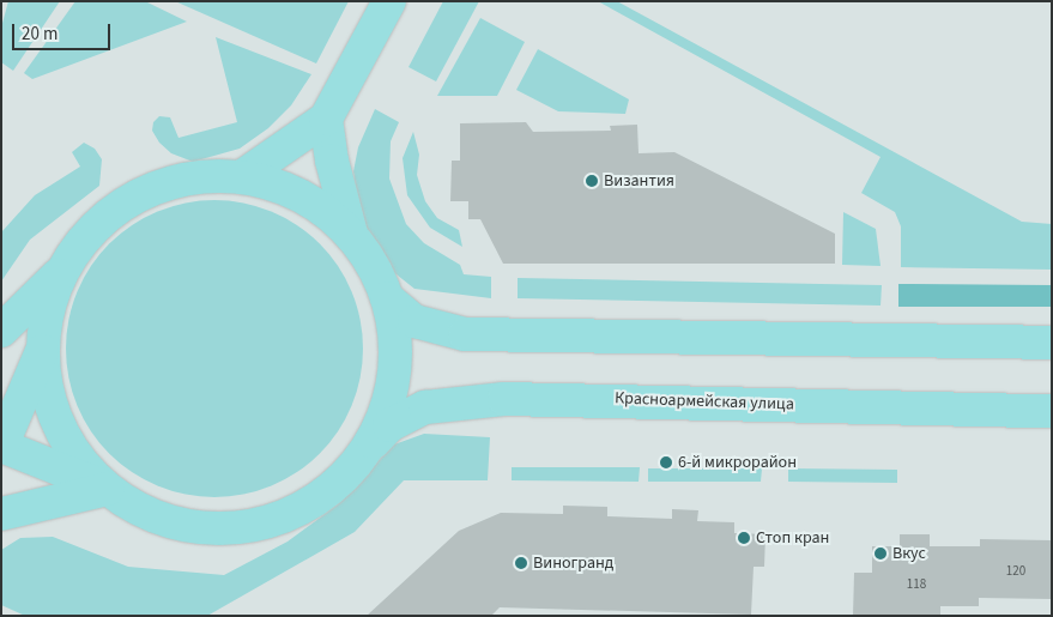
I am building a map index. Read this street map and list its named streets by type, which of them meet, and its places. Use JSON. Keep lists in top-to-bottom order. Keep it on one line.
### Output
{"streets":{"main road":["Красноармейская улица"]},"places":["Византия","6-й микрорайон","Стоп кран","Вкус","Виногранд"],"house_numbers":["120","118"],"scale_bar":"20 m"}
